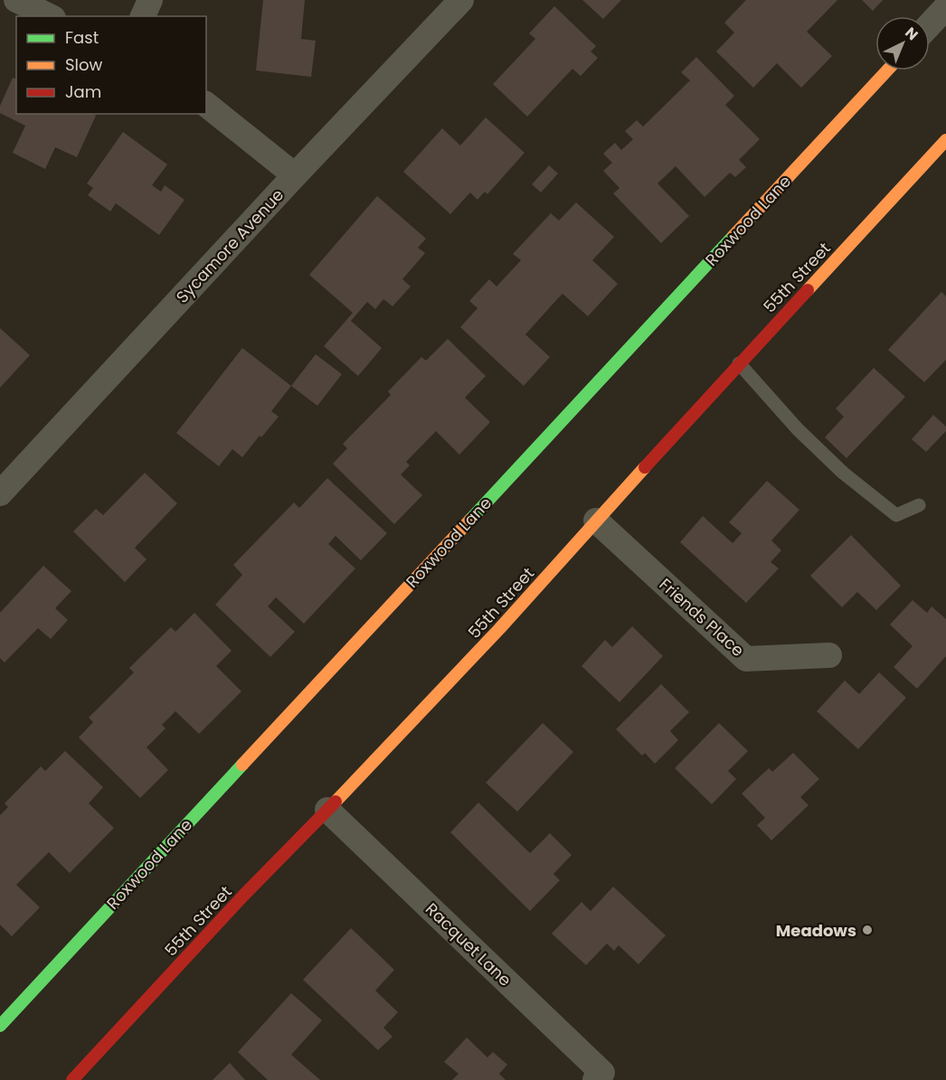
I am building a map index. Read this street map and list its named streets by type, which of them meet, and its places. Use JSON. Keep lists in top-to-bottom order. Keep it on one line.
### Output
{"streets":{"street":["Roxwood Lane","Sycamore Avenue","55th Street","Friends Place","Racquet Lane"]},"crossings":[["55th Street","Friends Place"],["55th Street","Racquet Lane"]],"places":["Meadows"],"legend":["Fast","Slow","Jam"],"north":"top right"}
